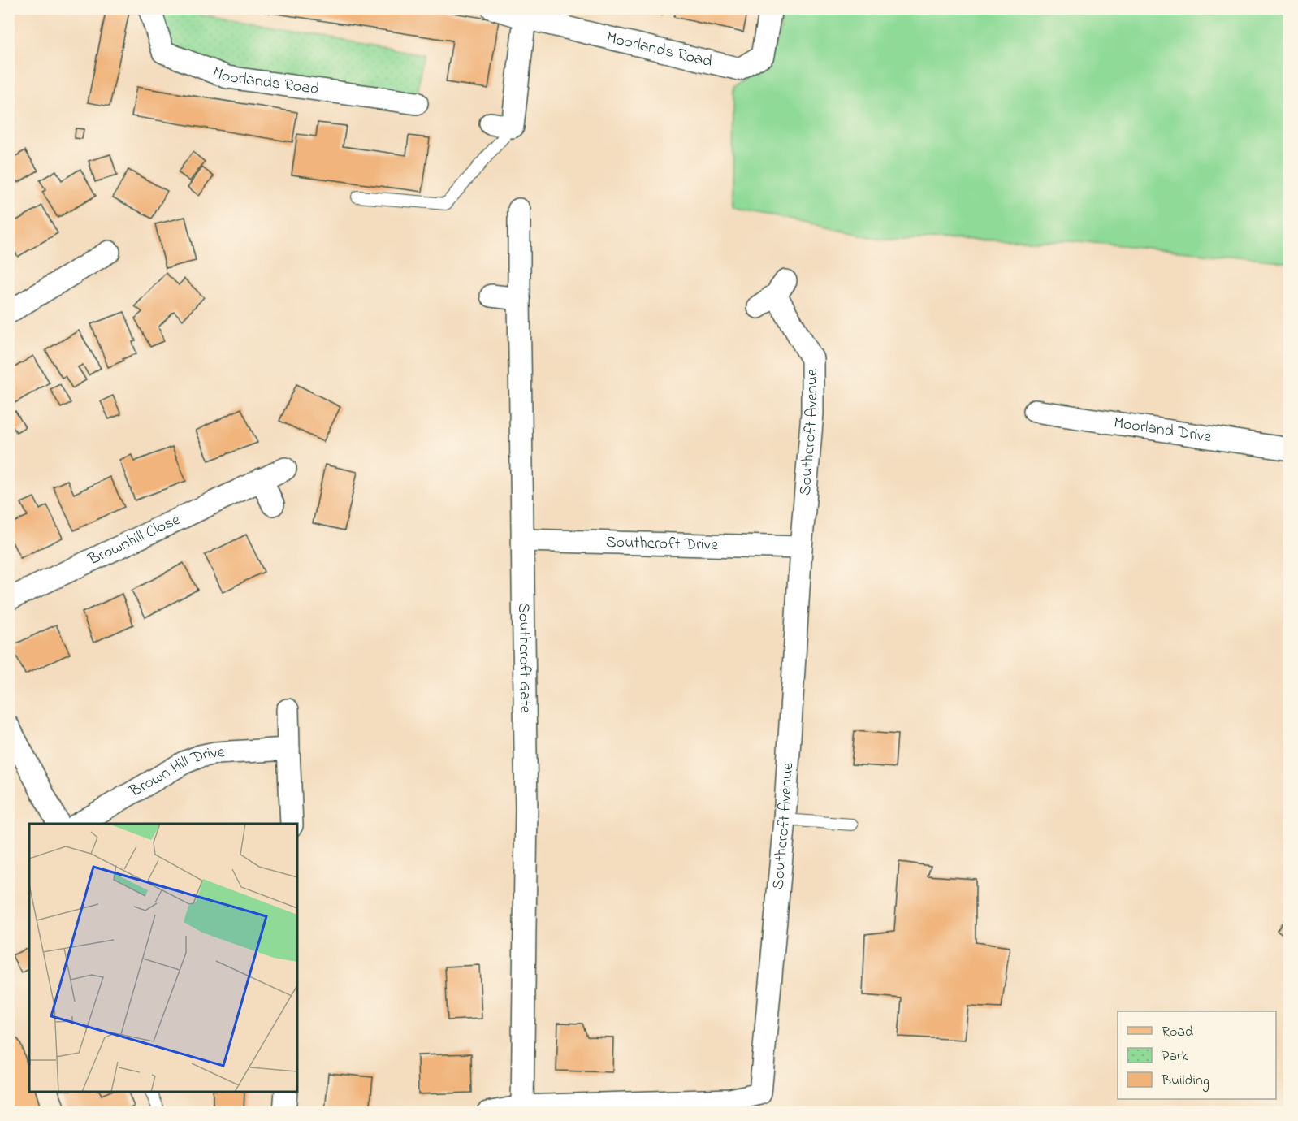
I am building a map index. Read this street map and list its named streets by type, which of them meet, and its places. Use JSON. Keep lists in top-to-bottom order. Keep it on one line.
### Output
{"streets":{"street":["Moorlands Road","Moorland Drive","Southcroft Avenue","Brownhill Close","Southcroft Drive","Southcroft Gate","Brown Hill Drive"]},"crossings":[["Southcroft Avenue","Southcroft Drive"],["Southcroft Avenue","Southcroft Gate"],["Southcroft Drive","Southcroft Gate"]],"legend":["Road","Park","Building"]}
